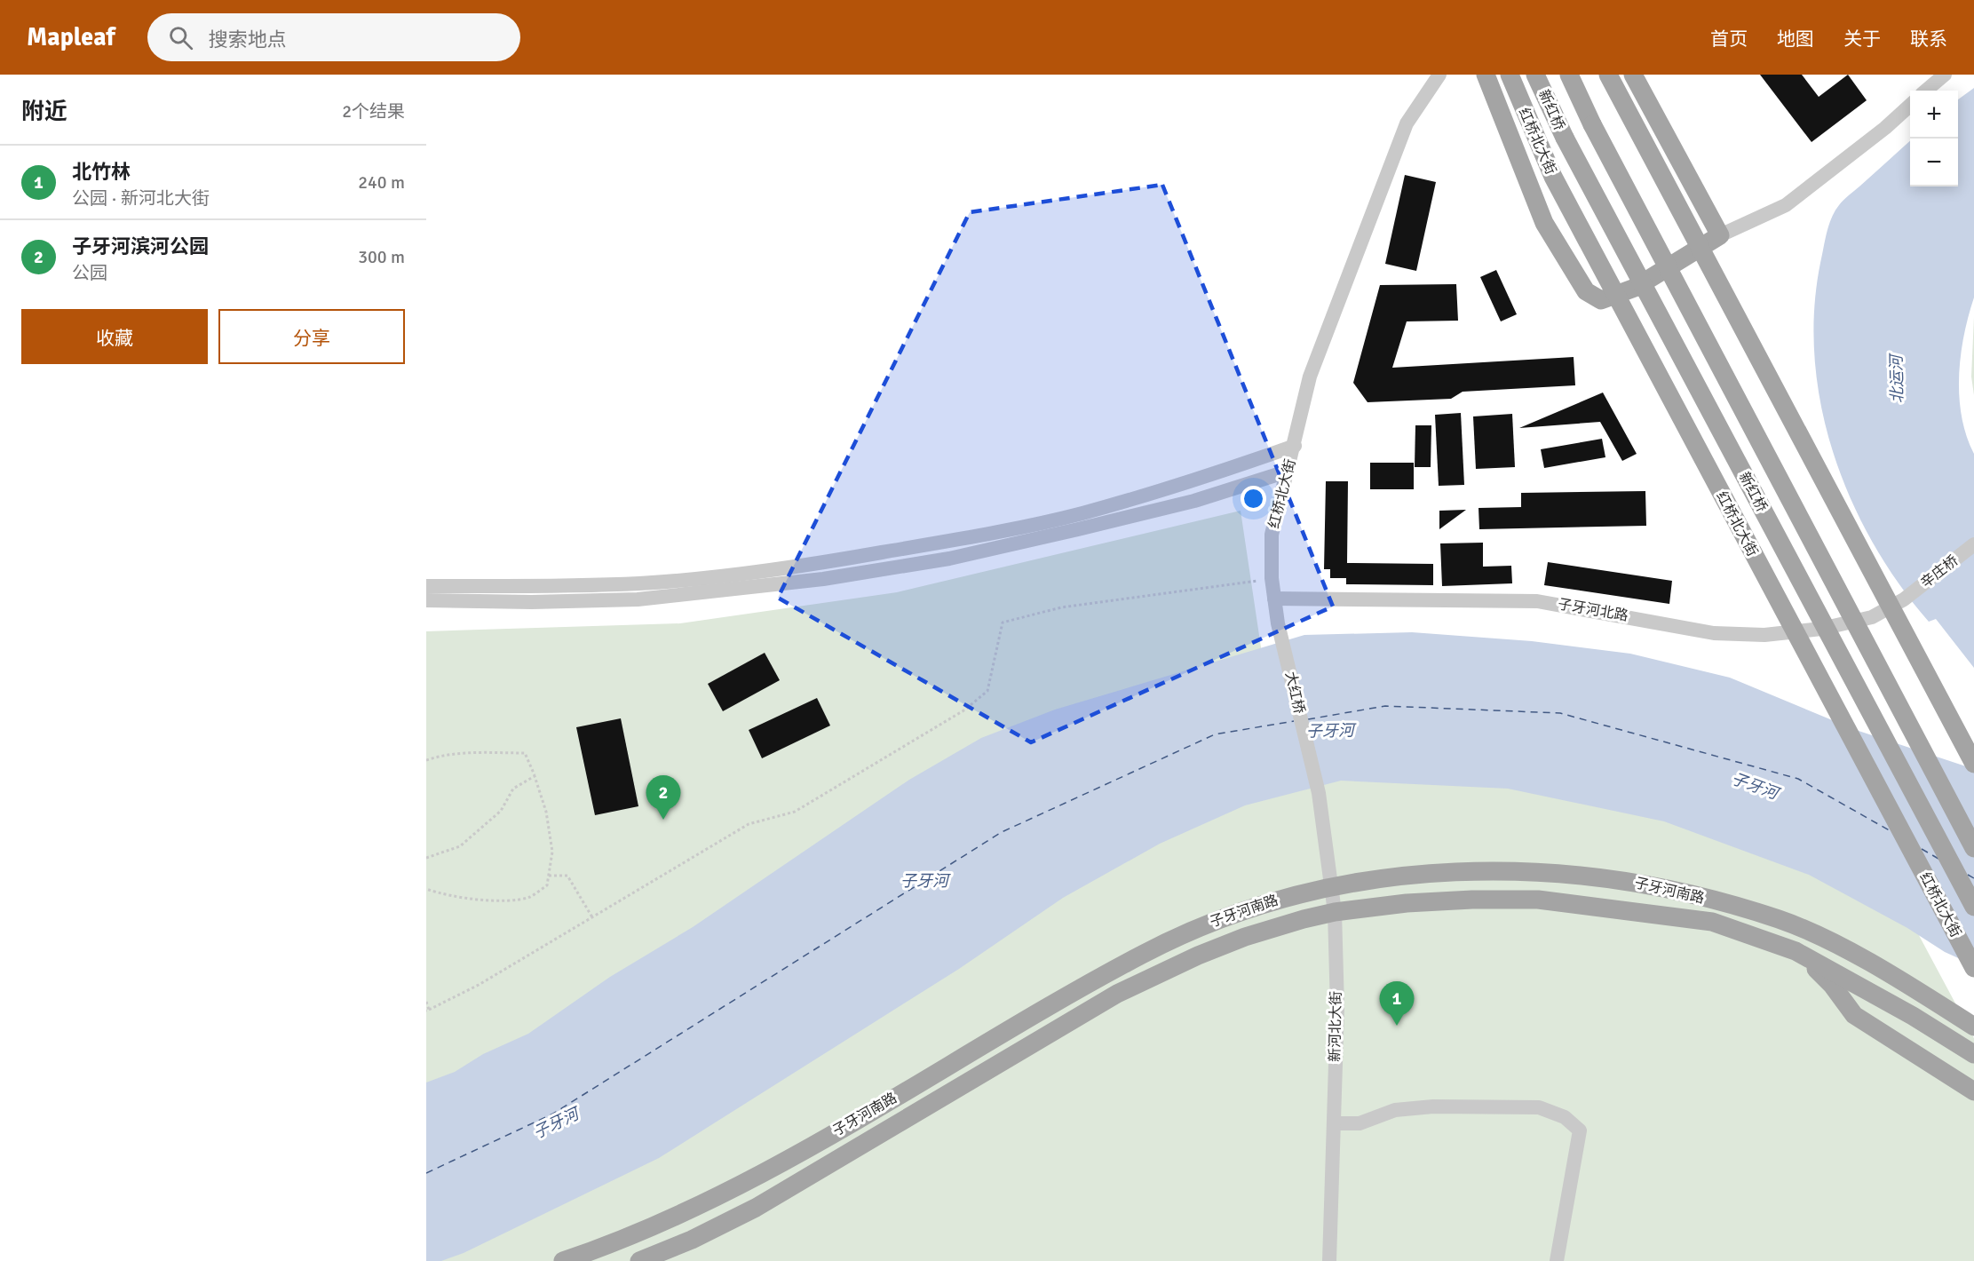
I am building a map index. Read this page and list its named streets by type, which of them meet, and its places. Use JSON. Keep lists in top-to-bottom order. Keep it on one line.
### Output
{"streets":{"main road":["新红桥","红桥北大街","子牙河南路"],"street":["辛庄桥","子牙河北路","大红桥","新河北大街"]},"crossings":[["红桥北大街","子牙河北路"],["红桥北大街","大红桥"],["辛庄桥","子牙河北路"],["大红桥","新河北大街"],["子牙河南路","新河北大街"]],"water":["北运河","子牙河"],"page":{"header":"Mapleaf","search":"搜索地点","nav":["首页","地图","关于","联系"],"heading":["附近","2个结果"],"map_buttons":["+","−"],"list":[{"mark":"1","name":"北竹林","note":"公园 · 新河北大街","value":"240 m"},{"mark":"2","name":"子牙河滨河公园","note":"公园","value":"300 m"}],"buttons":["收藏","分享"],"pins":["2","1"]}}
